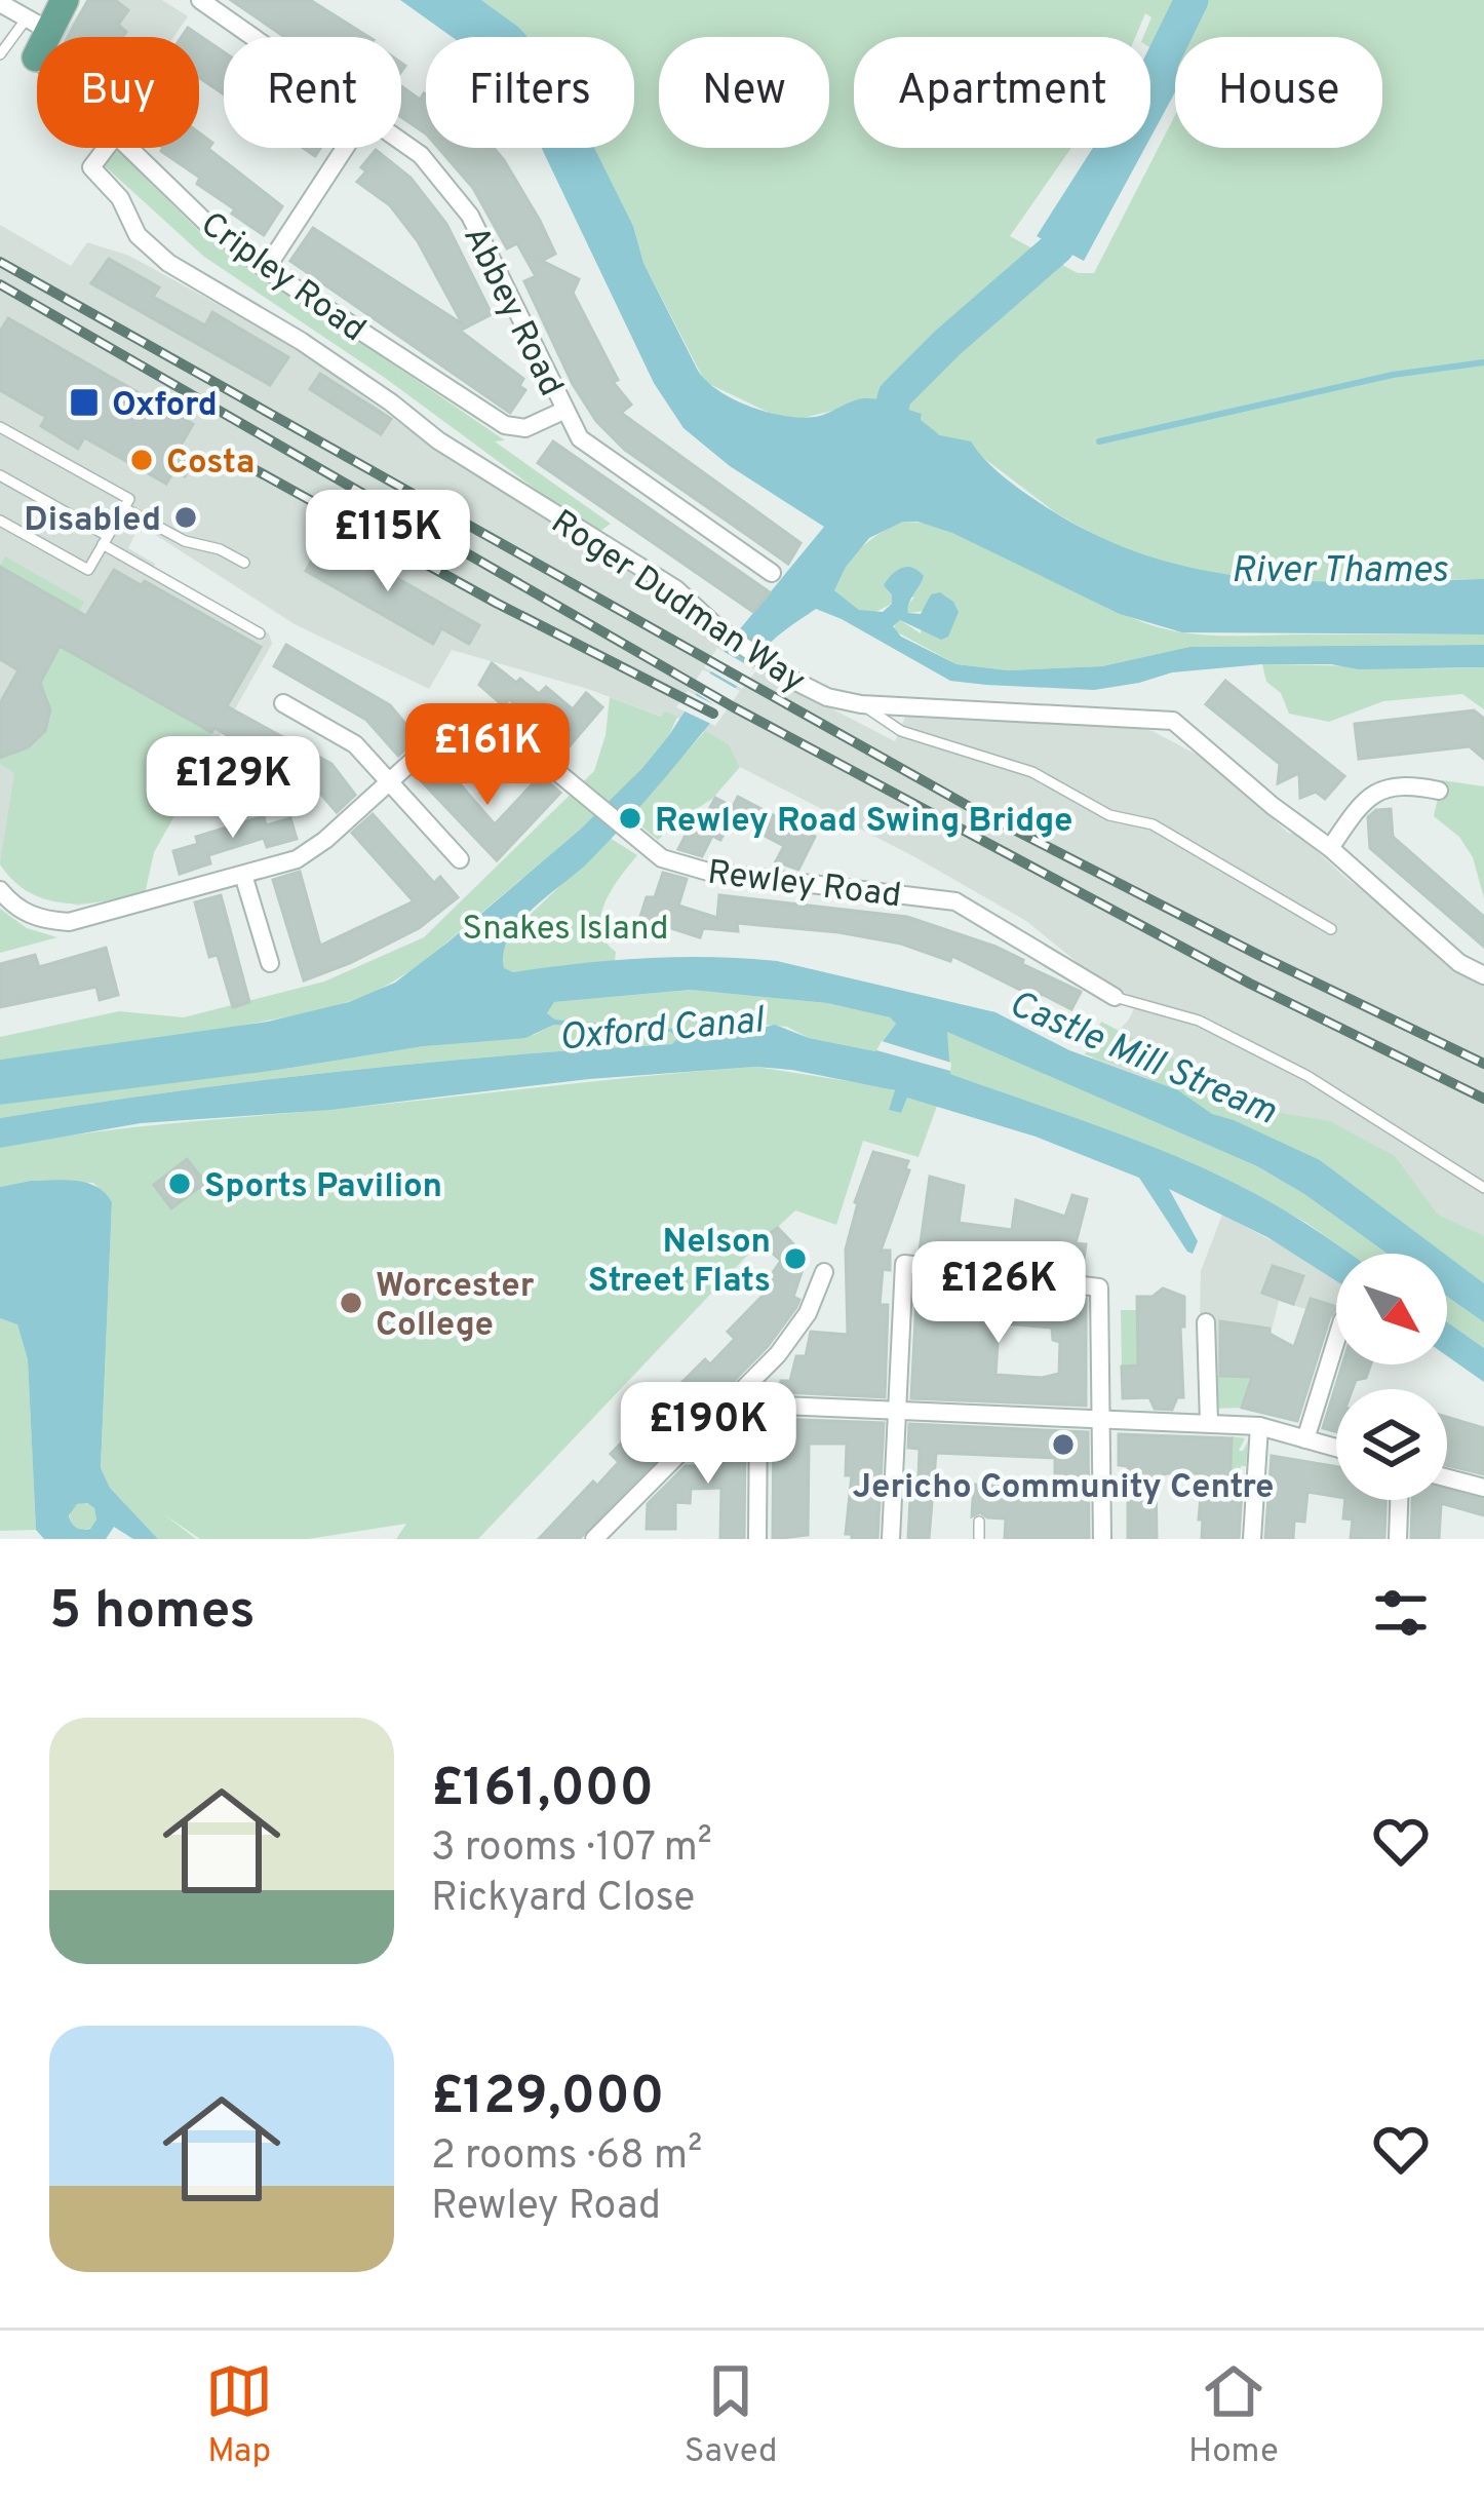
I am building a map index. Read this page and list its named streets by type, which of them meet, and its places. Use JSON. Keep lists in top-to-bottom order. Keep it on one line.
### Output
{"streets":{"street":["Cripley Road","Abbey Road","Roger Dudman Way","Rewley Road"]},"crossings":[["Cripley Road","Abbey Road"]],"water":["River Thames","Oxford Canal","Castle Mill Stream"],"parks":["Snakes Island"],"places":{"transit":["Oxford"],"other":["Costa","Disabled","Rewley Road Swing Bridge","Sports Pavilion","Nelson Street Flats","Worcester College","Jericho Community Centre"]},"north":"bottom right","page":{"chip":["Buy","Rent","Filters","New","Apartment","House"],"price":["£115K","£161K","£129K","£126K","£190K"],"heading":"5 homes","list":[{"name":"£161,000","note":"3 rooms · 107 m² · Rickyard Close"},{"name":"£129,000","note":"2 rooms · 68 m² · Rewley Road"}],"tabs":["Map","Saved","Home"]}}
